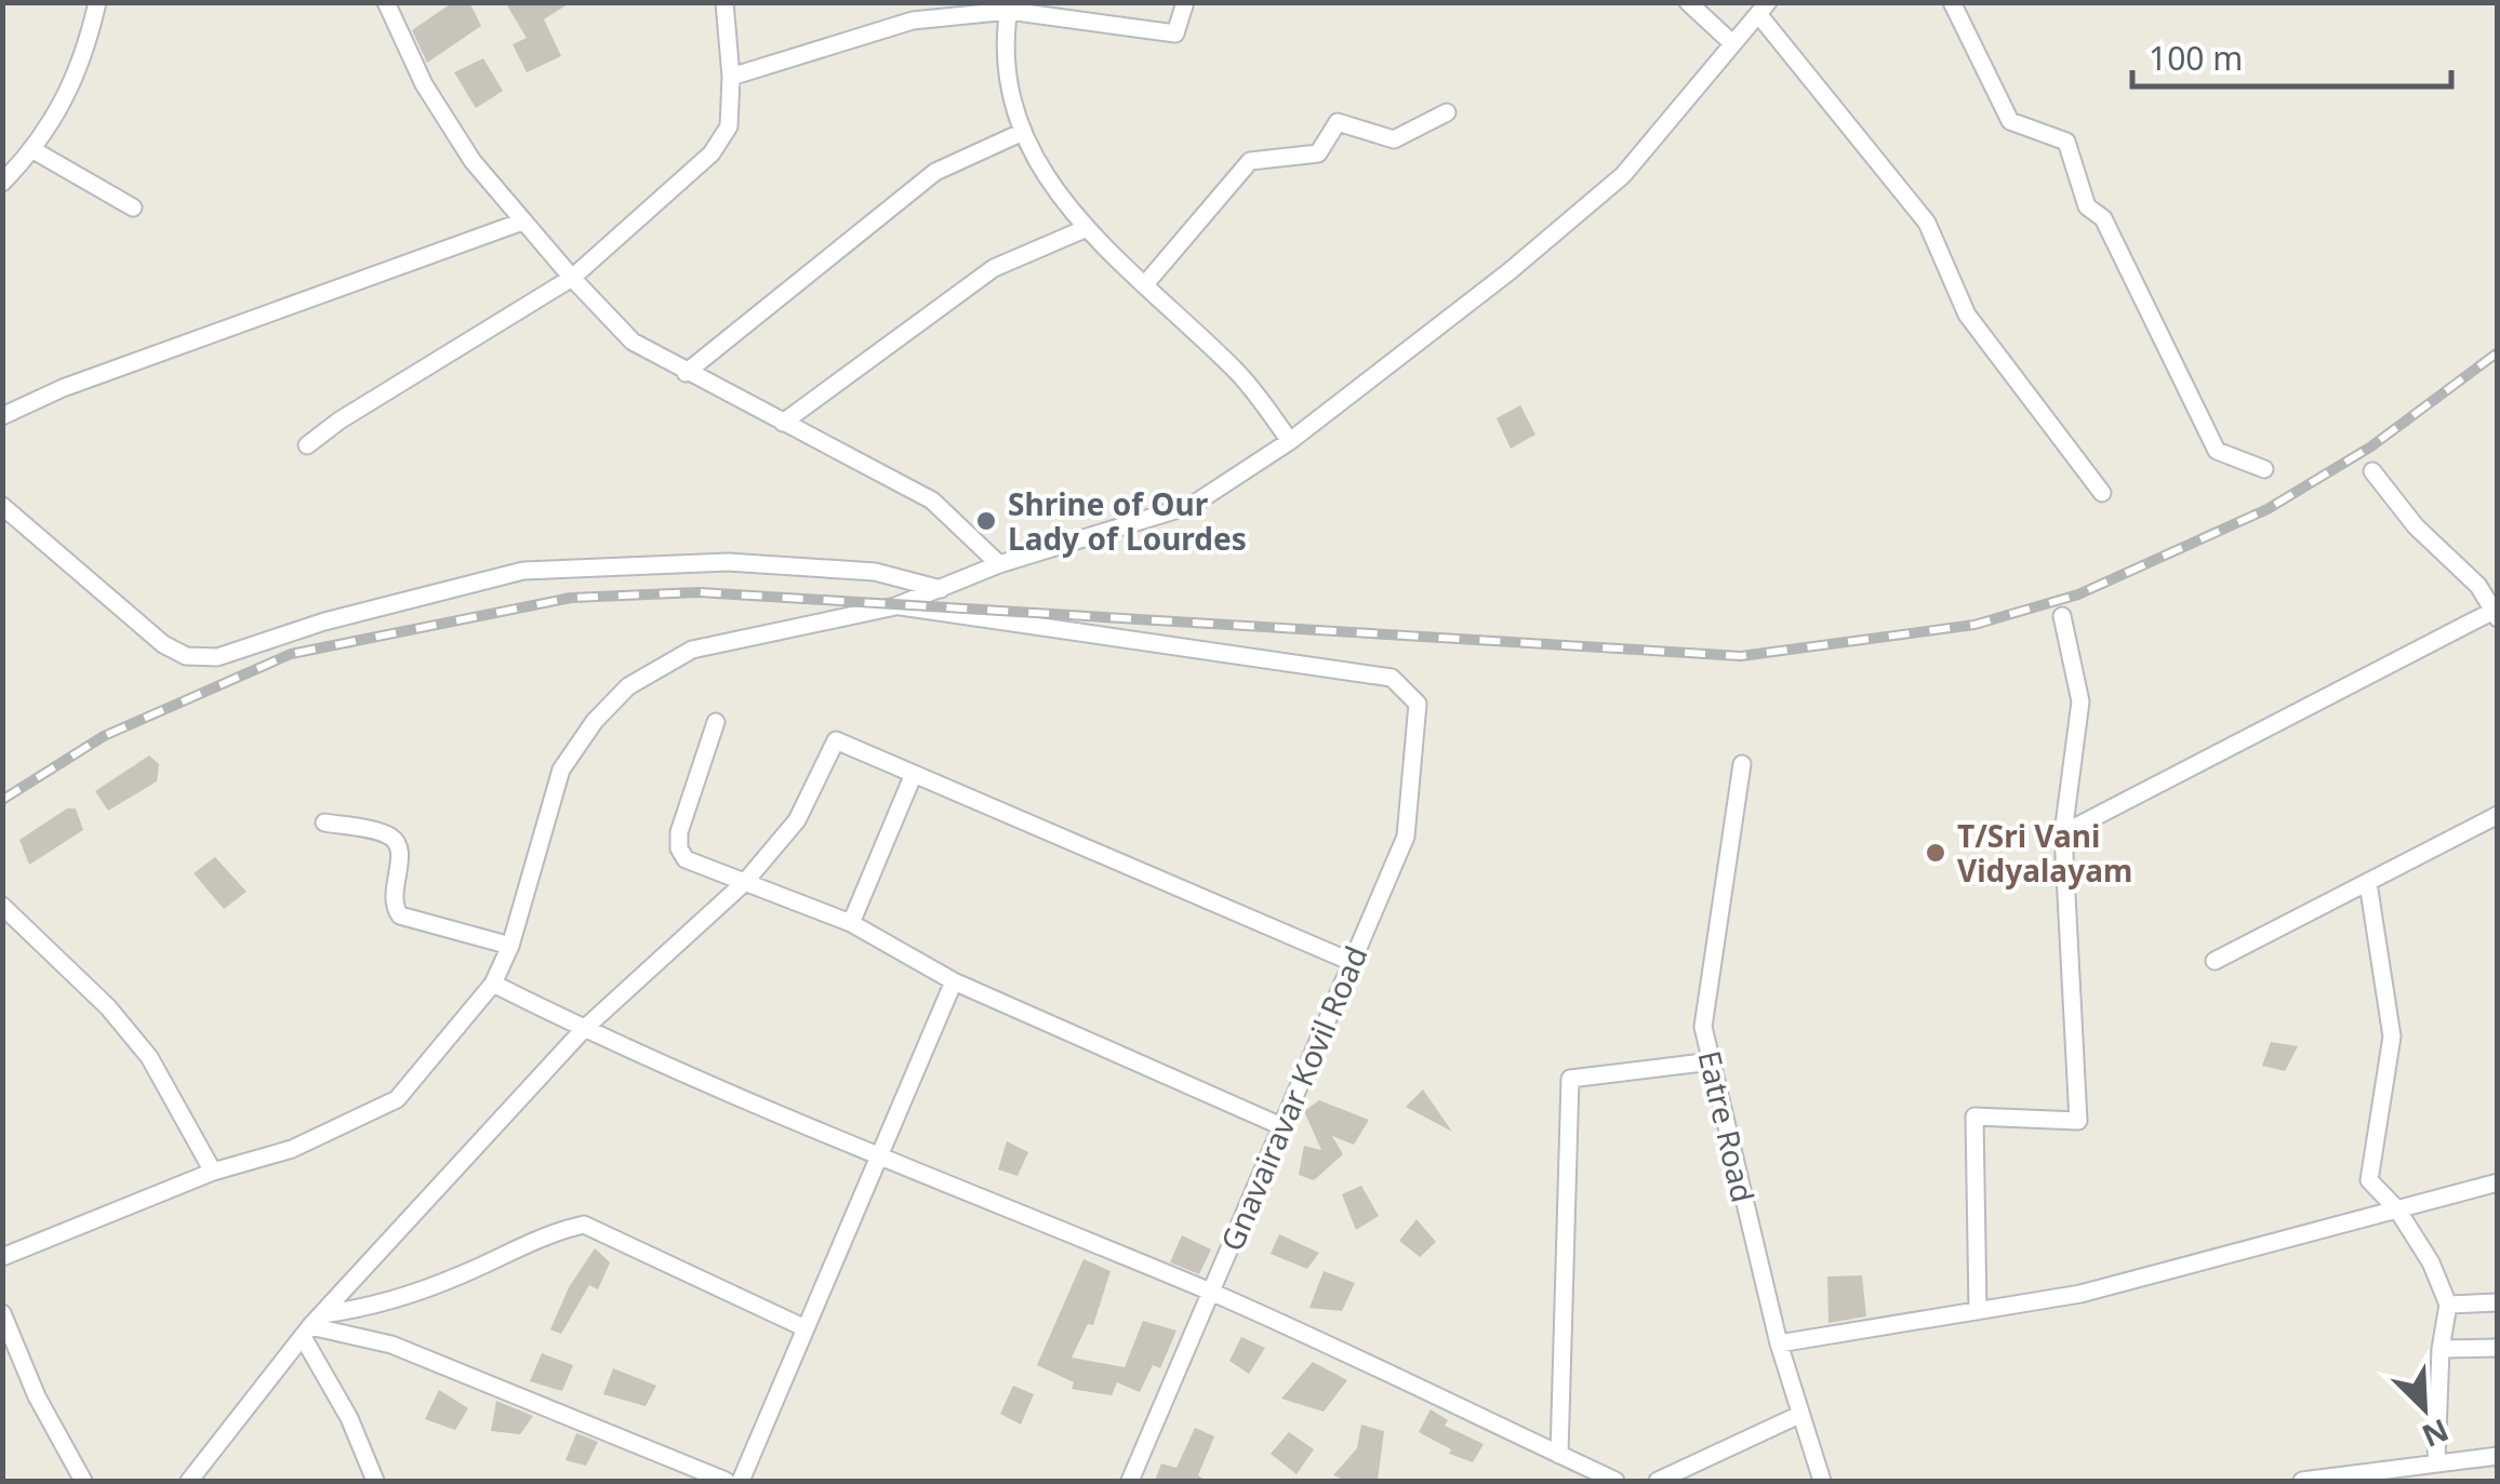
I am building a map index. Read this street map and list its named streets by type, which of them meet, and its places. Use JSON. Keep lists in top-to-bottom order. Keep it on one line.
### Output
{"streets":{"street":["Gnavairavar Kovil Road","Eatre Road"]},"places":["Shrine of Our Lady of Lourdes","T/Sri Vani Vidyalayam"],"scale_bar":"100 m","north":"bottom right"}
